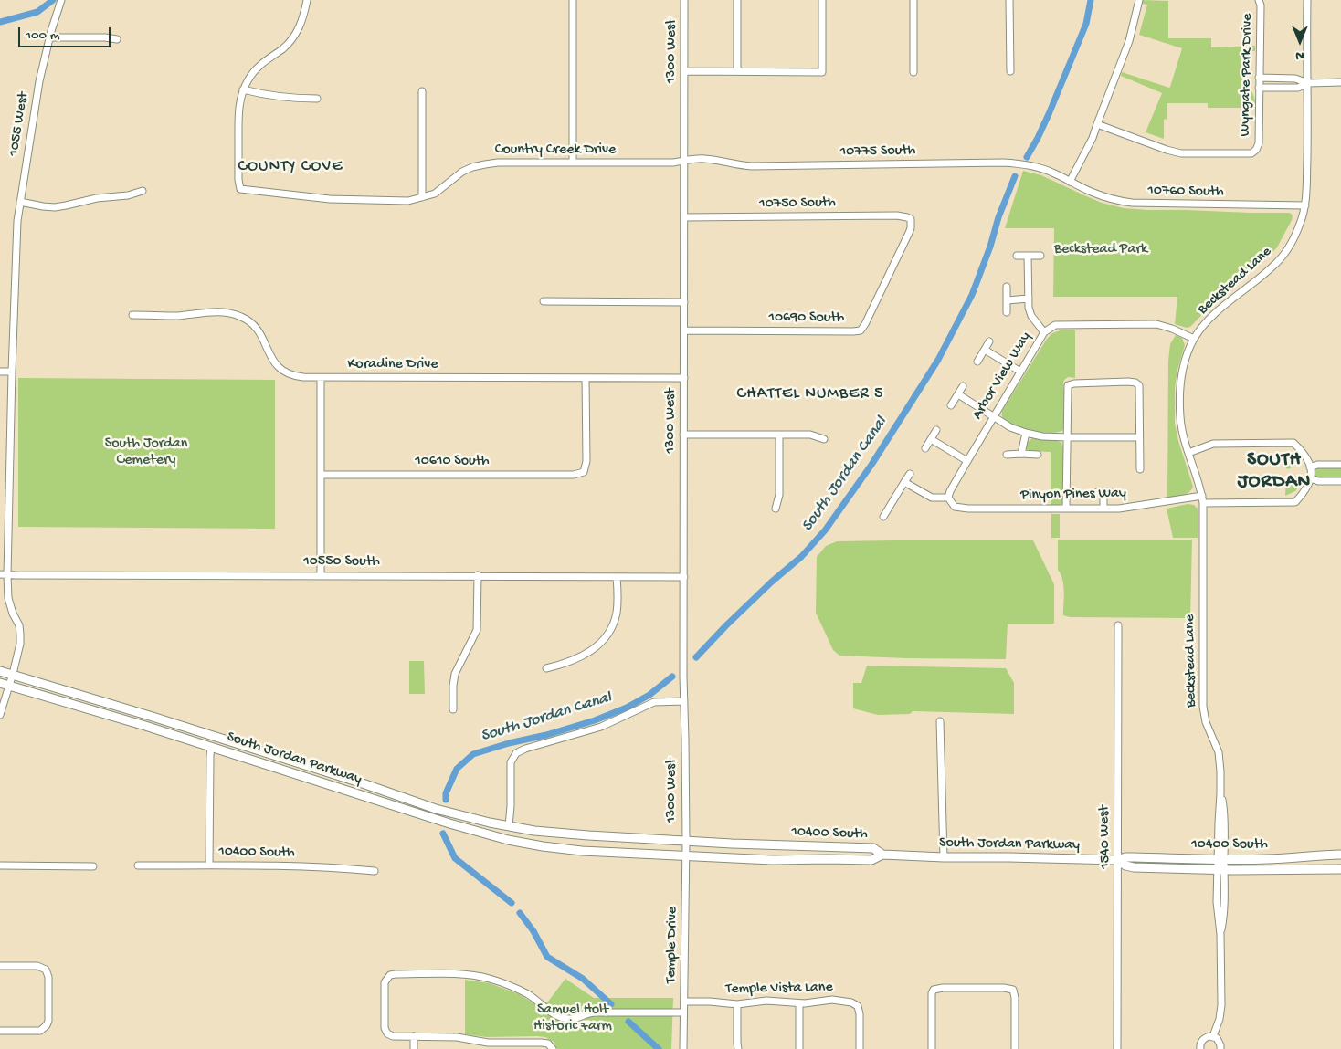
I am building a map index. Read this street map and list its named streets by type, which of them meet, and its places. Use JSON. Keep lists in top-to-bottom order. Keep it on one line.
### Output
{"streets":{"main road":["South Jordan Parkway","10400 South"],"street":["1300 West","Wyngate Park Drive","1055 West","Country Creek Drive","10775 South","10760 South","10750 South","Beckstead Lane","10690 South","Koradine Drive","Arbor View Way","10610 South","Pinyon Pines Way","10550 South","1540 West","Temple Drive","Temple Vista Lane"]},"crossings":[["1300 West","Country Creek Drive"],["1300 West","10775 South"],["1300 West","10750 South"],["1300 West","10690 South"],["1300 West","Koradine Drive"],["1300 West","10550 South"],["1300 West","10400 South"],["1300 West","Temple Drive"],["1055 West","10550 South"],["1055 West","South Jordan Parkway"],["Country Creek Drive","10775 South"],["10775 South","10760 South"],["10760 South","Beckstead Lane"],["10750 South","10690 South"],["Beckstead Lane","Arbor View Way"],["Beckstead Lane","Pinyon Pines Way"],["Beckstead Lane","10400 South"],["Koradine Drive","10610 South"],["Arbor View Way","Pinyon Pines Way"],["South Jordan Parkway","10400 South"],["South Jordan Parkway","1540 West"],["10400 South","1540 West"],["10400 South","Temple Drive"],["Temple Drive","Temple Vista Lane"]],"districts":["COUNTY COVE","CHATTEL NUMBER 5","SOUTH JORDAN"],"water":["South Jordan Canal"],"parks":["Beckstead Park","South Jordan Cemetery","Samuel Holt Historic Farm"],"scale_bar":"100 m","north":"bottom"}
